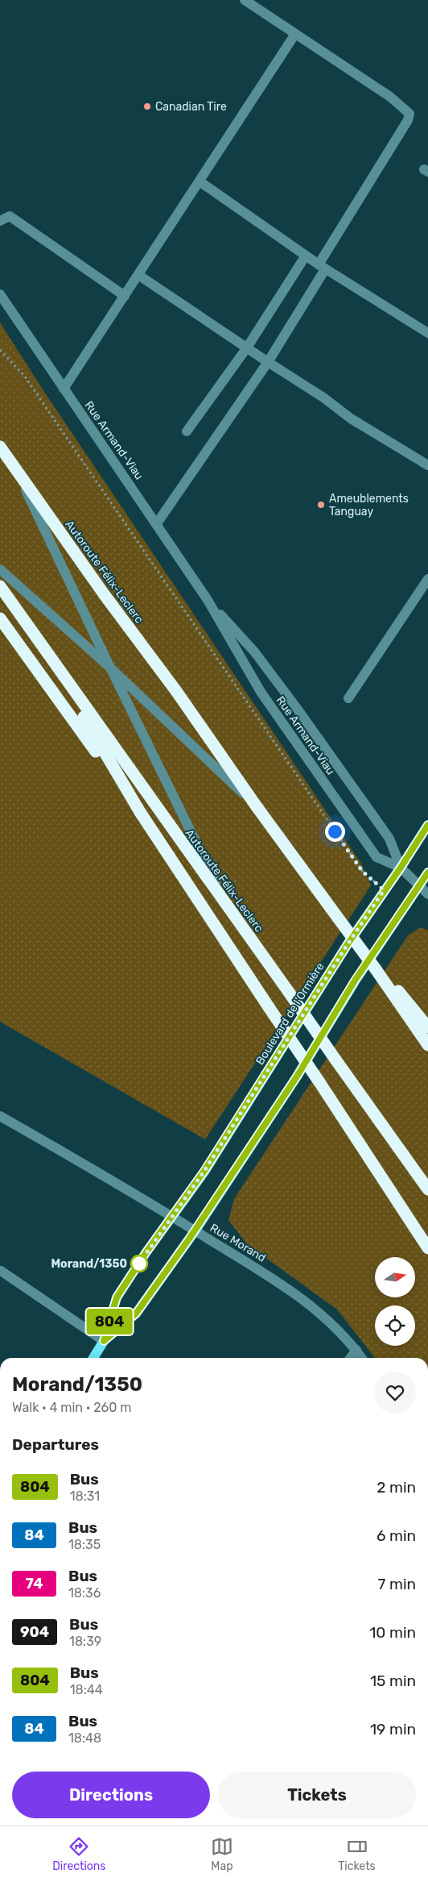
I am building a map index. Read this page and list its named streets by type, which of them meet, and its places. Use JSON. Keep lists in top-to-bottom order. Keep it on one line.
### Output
{"streets":{"highway":["Autoroute Félix-Leclerc"],"main road":["Boulevard de l'Ormière"],"street":["Rue Armand-Viau","Rue Morand"]},"crossings":[["Rue Armand-Viau","Boulevard de l'Ormière"],["Boulevard de l'Ormière","Rue Morand"]],"places":["Canadian Tire","Ameublements Tanguay","Morand/1350"],"lines":["bus line 804"],"north":"right","page":{"on_map":"804","heading":[["Morand/1350","Walk · 4 min · 260 m"],"Departures"],"list":[{"mark":"804","name":"Bus","note":"18:31","value":"2 min"},{"mark":"84","name":"Bus","note":"18:35","value":"6 min"},{"mark":"74","name":"Bus","note":"18:36","value":"7 min"},{"mark":"904","name":"Bus","note":"18:39","value":"10 min"},{"mark":"804","name":"Bus","note":"18:44","value":"15 min"},{"mark":"84","name":"Bus","note":"18:48","value":"19 min"}],"buttons":["Directions","Tickets"],"tabs":["Directions","Map","Tickets"]}}
